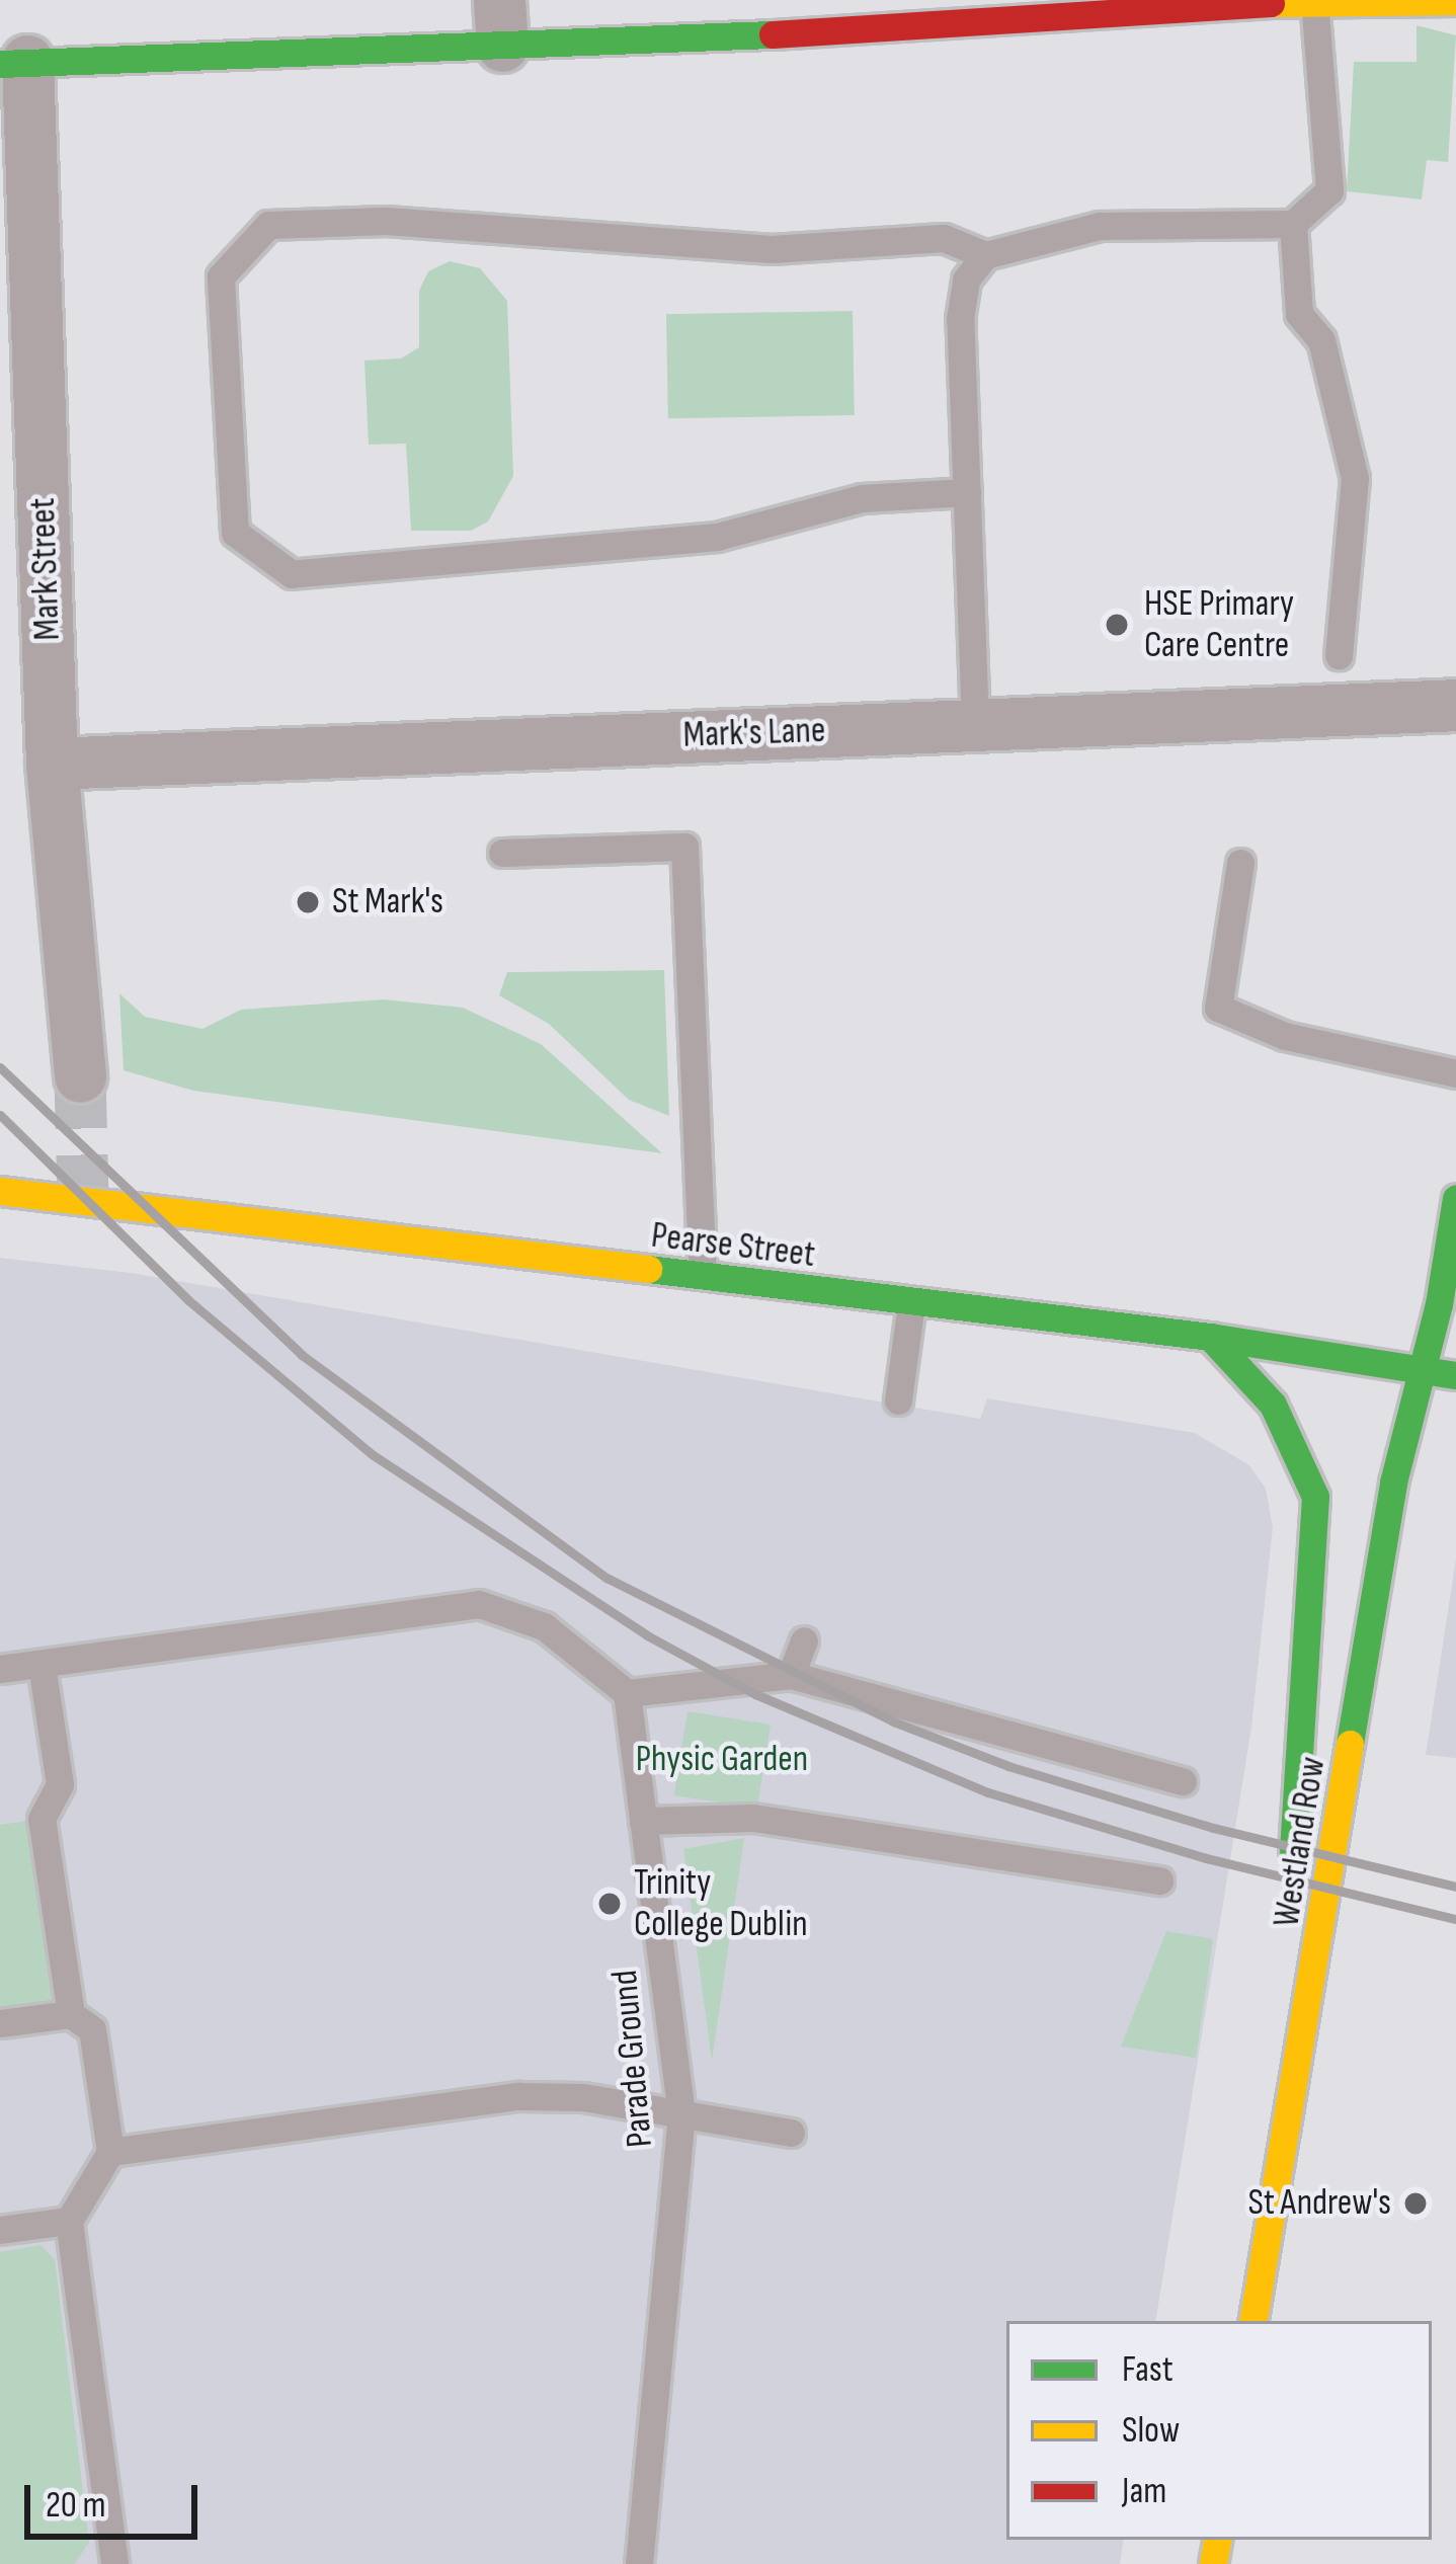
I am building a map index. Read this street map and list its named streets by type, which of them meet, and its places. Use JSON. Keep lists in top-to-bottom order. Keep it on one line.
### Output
{"streets":{"main road":["Pearse Street","Westland Row"],"street":["Mark Street","Mark's Lane"],"lane":["Parade Ground"]},"crossings":[["Mark Street","Mark's Lane"],["Pearse Street","Westland Row"]],"parks":["Physic Garden"],"places":["HSE Primary Care Centre","St Mark's","Trinity College Dublin","St Andrew's"],"legend":["Fast","Slow","Jam"],"scale_bar":"20 m"}
